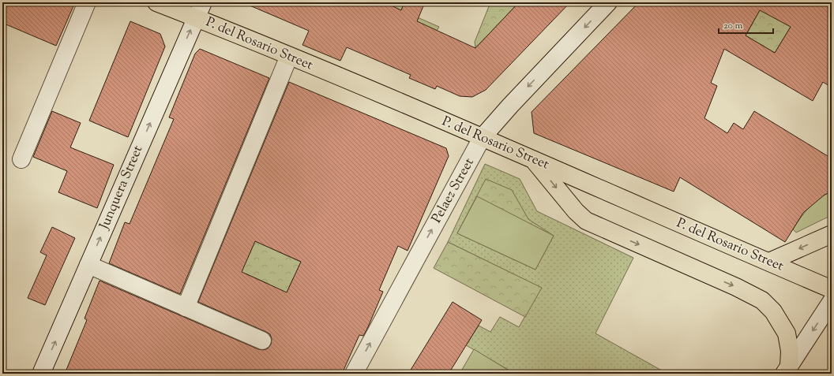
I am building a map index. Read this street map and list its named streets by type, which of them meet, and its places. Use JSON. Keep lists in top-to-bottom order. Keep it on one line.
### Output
{"streets":{"main road":["P. del Rosario Street"],"street":["Junquera Street","Pelaez Street"]},"crossings":[["P. del Rosario Street","Junquera Street"],["P. del Rosario Street","Pelaez Street"]],"scale_bar":"20 m"}
